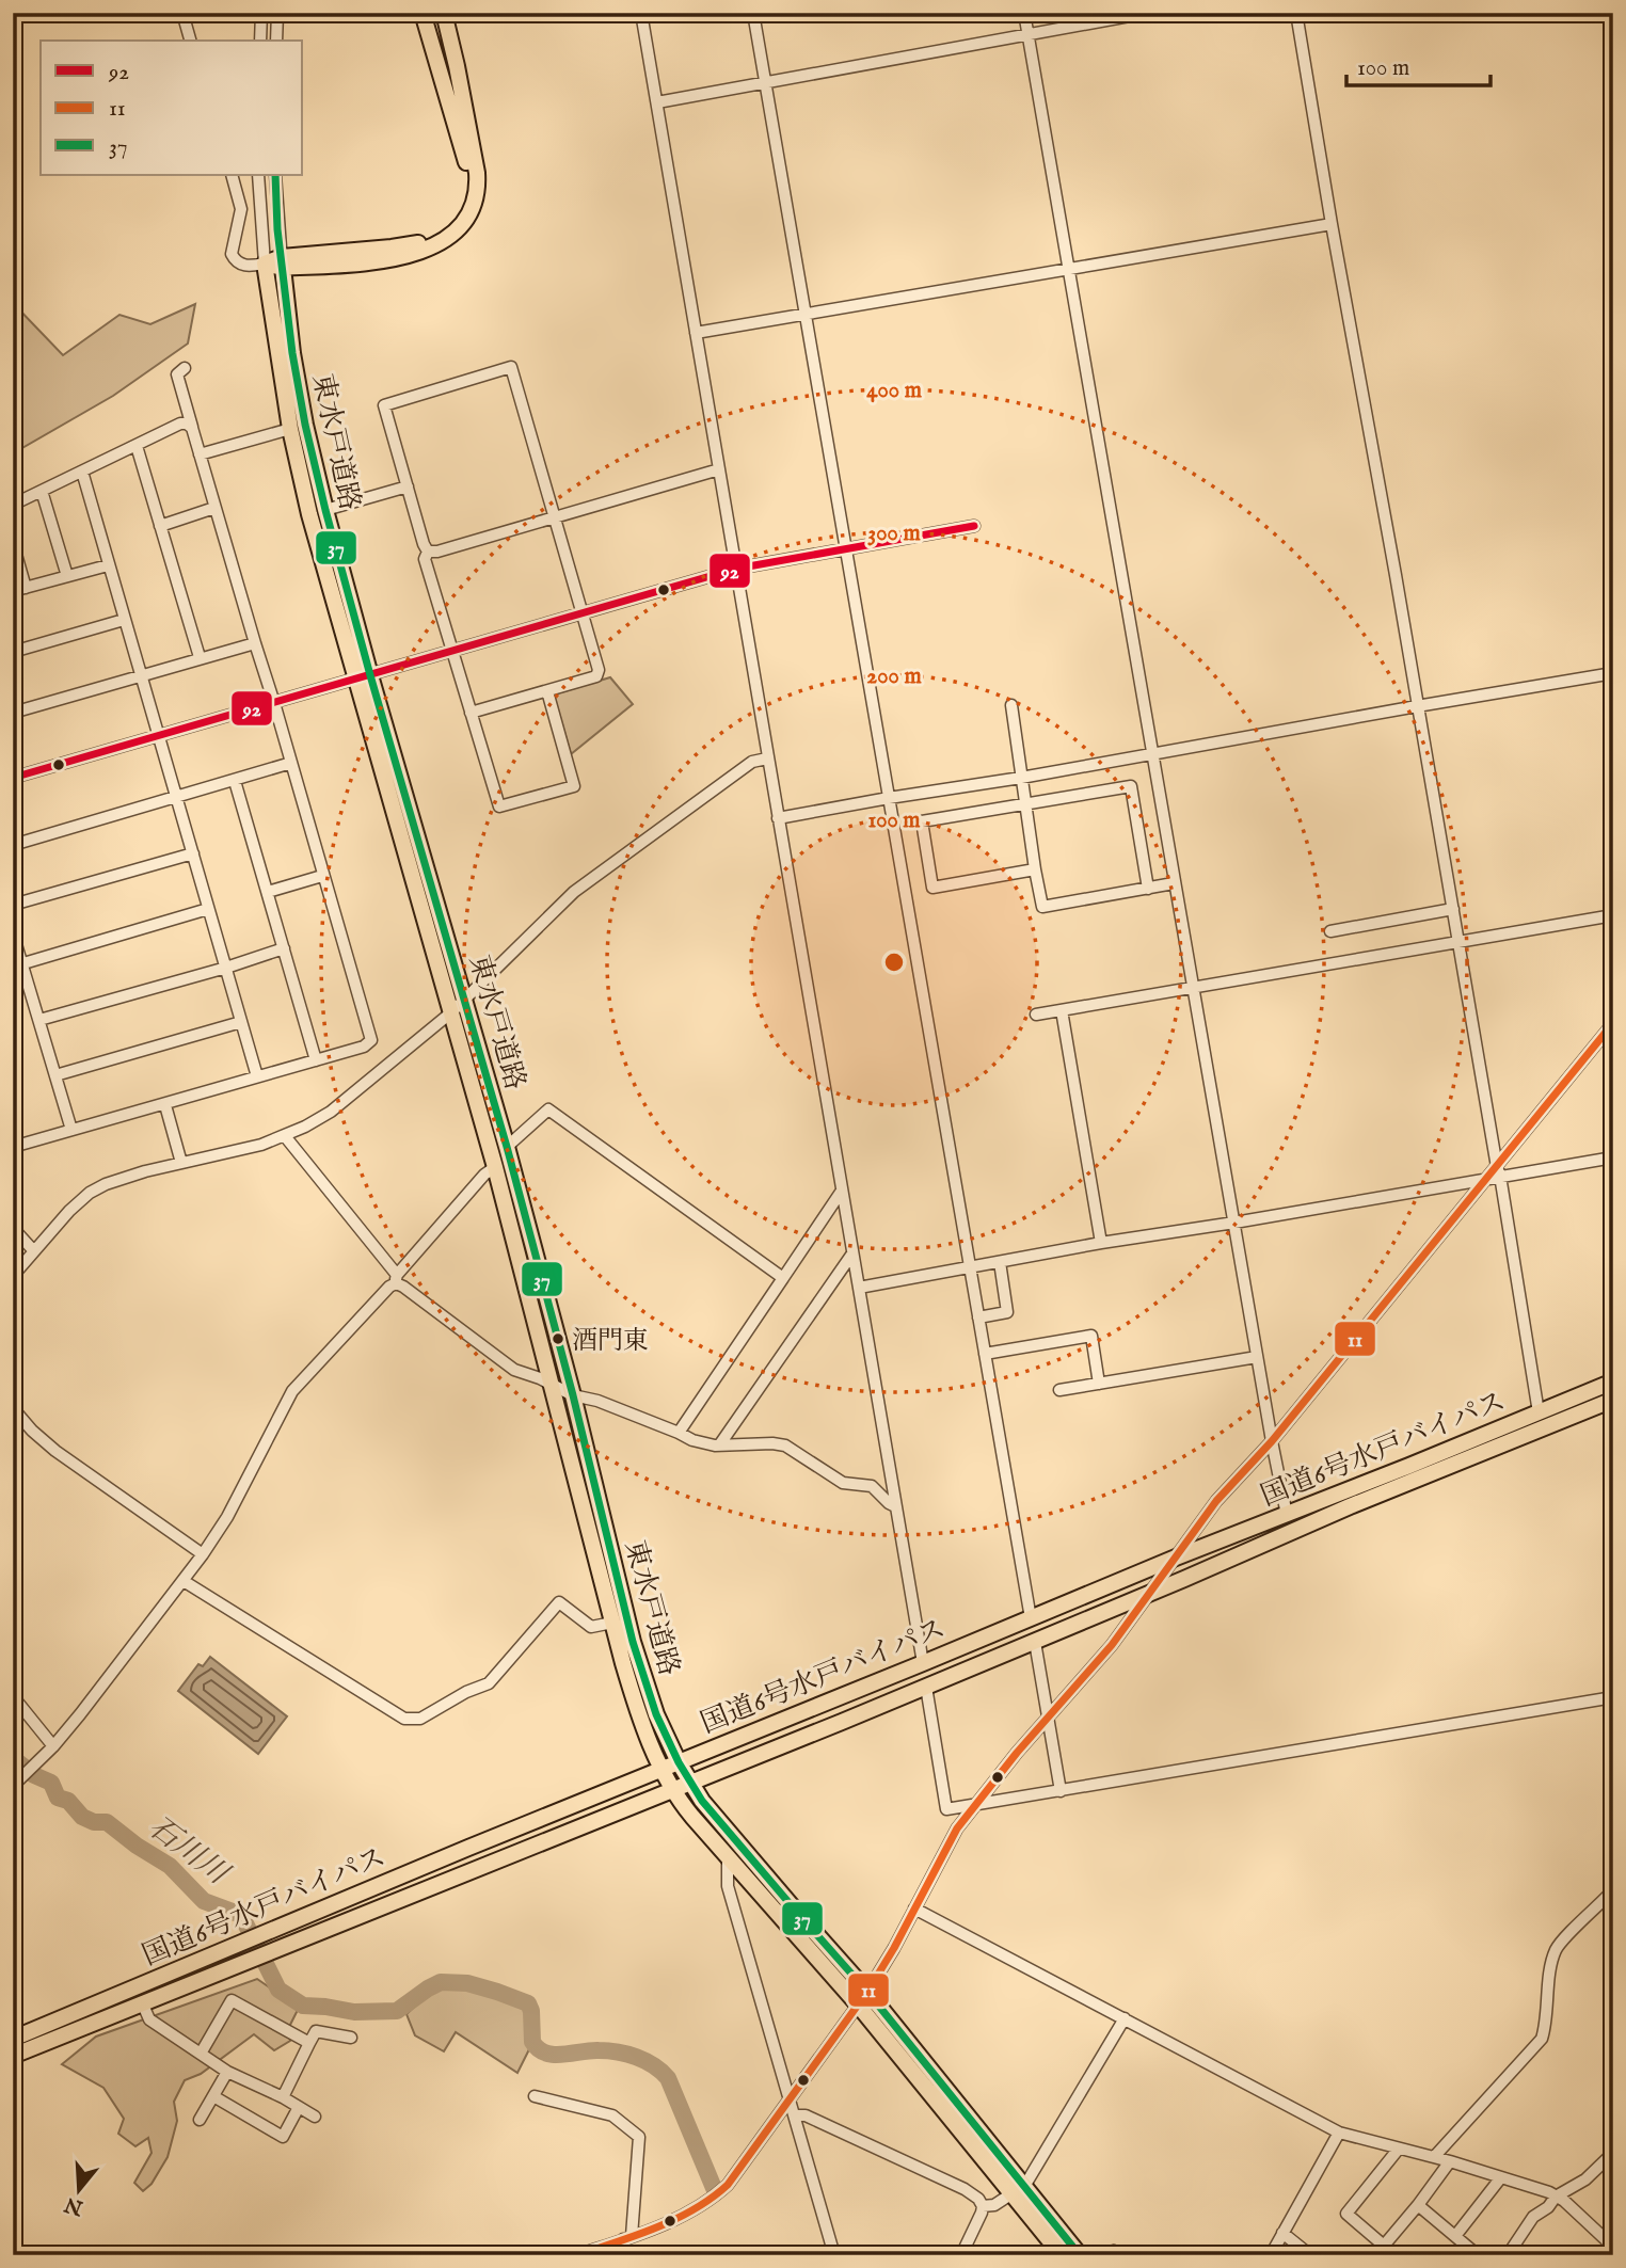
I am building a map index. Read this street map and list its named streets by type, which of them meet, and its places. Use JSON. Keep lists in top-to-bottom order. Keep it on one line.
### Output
{"streets":{"highway":["東水戸道路","国道6号水戸バイパス"]},"crossings":[["東水戸道路","国道6号水戸バイパス"]],"water":["石川川"],"places":["酒門東"],"lines":["transit line 37","transit line 92","transit line 11"],"legend":["92","11","37"],"scale_bar":"100 m","north":"bottom","rings":["400 m","300 m","200 m","100 m"]}
